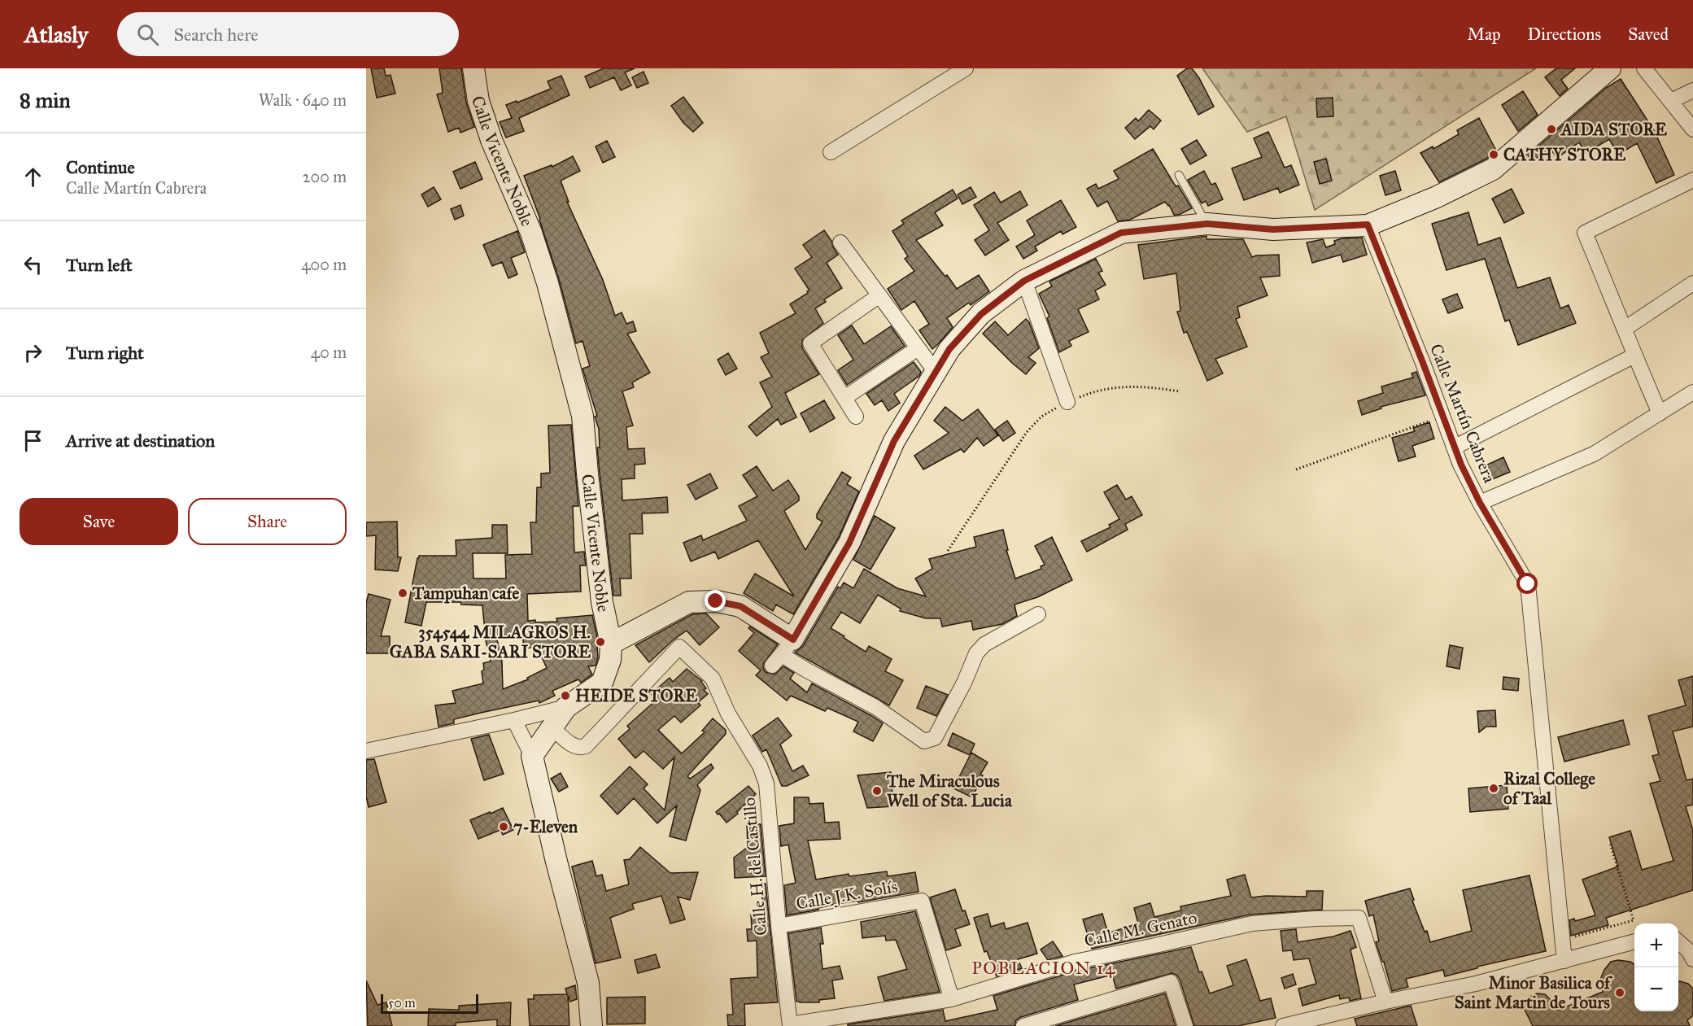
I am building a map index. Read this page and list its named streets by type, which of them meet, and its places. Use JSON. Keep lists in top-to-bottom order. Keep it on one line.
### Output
{"streets":{"street":["Calle Vicente Noble","Calle Martín Cabrera","Calle H. del Castillo","Calle J.K. Solís","Calle M. Genato"]},"crossings":[["Calle Vicente Noble","Calle H. del Castillo"],["Calle H. del Castillo","Calle J.K. Solís"],["Calle H. del Castillo","Calle M. Genato"],["Calle J.K. Solís","Calle M. Genato"]],"districts":["POBLACION 14"],"places":["AIDA STORE","CATHY STORE","Tampuhan cafe","354544 MILAGROS H. GABA SARI-SARI STORE","HEIDE STORE","Rizal College of Taal","The Miraculous Well of Sta. Lucia","7-Eleven","Minor Basilica of Saint Martin de Tours"],"scale_bar":"50 m","page":{"header":"Atlasly","search":"Search here","nav":["Map","Directions","Saved"],"heading":["8 min","Walk · 640 m"],"list":[["Continue","Calle Martín Cabrera","200 m"],["Turn left","400 m"],["Turn right","40 m"],"Arrive at destination"],"buttons":["Save","Share"],"map_buttons":["+","−"],"scale":"50 m"}}
